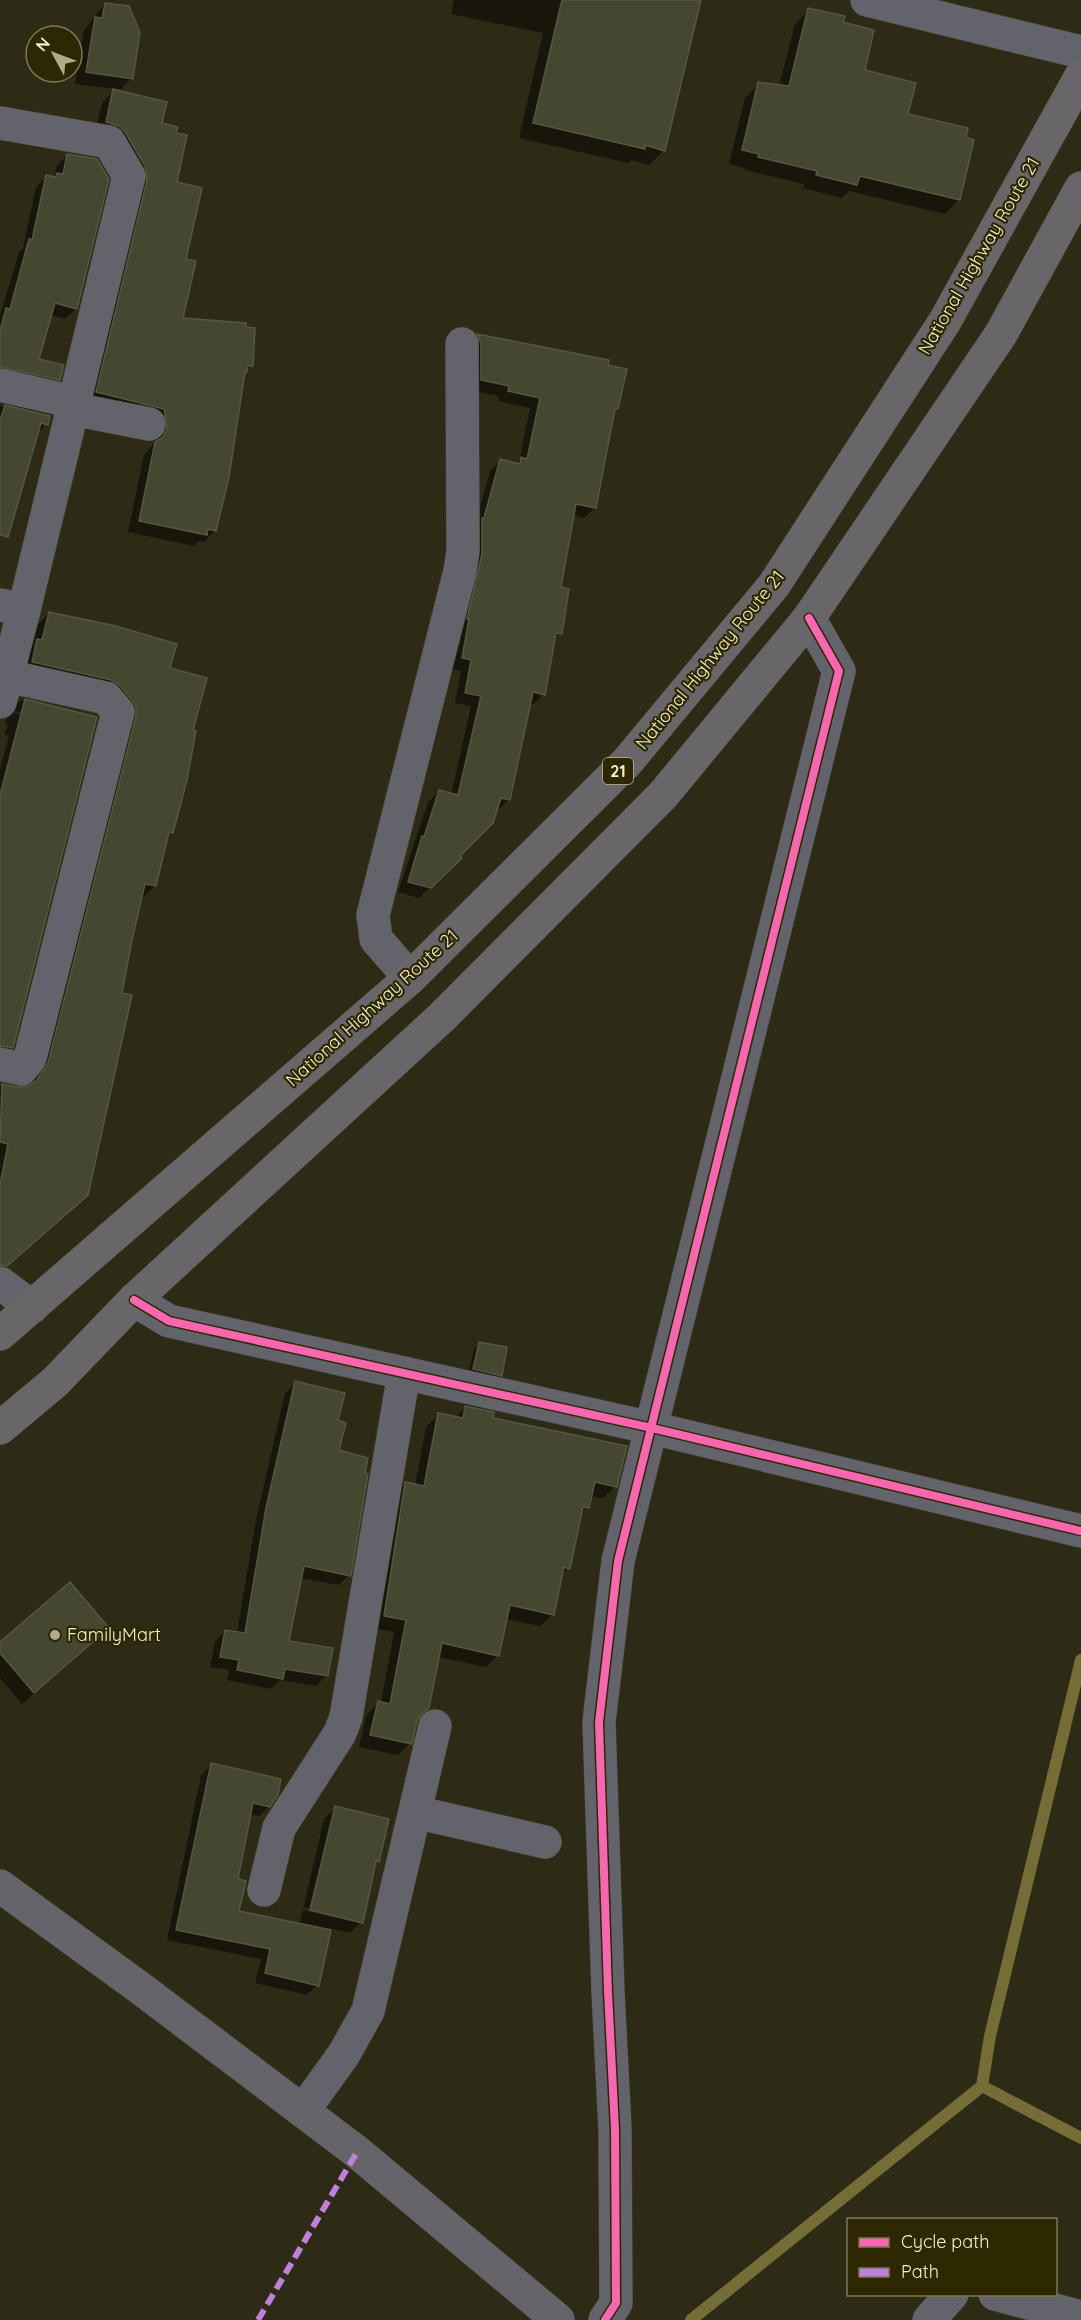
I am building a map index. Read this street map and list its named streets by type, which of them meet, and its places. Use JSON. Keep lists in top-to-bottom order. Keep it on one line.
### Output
{"streets":{"highway":["National Highway Route 21","21"]},"places":["FamilyMart"],"legend":["Cycle path","Path"],"north":"top left"}
